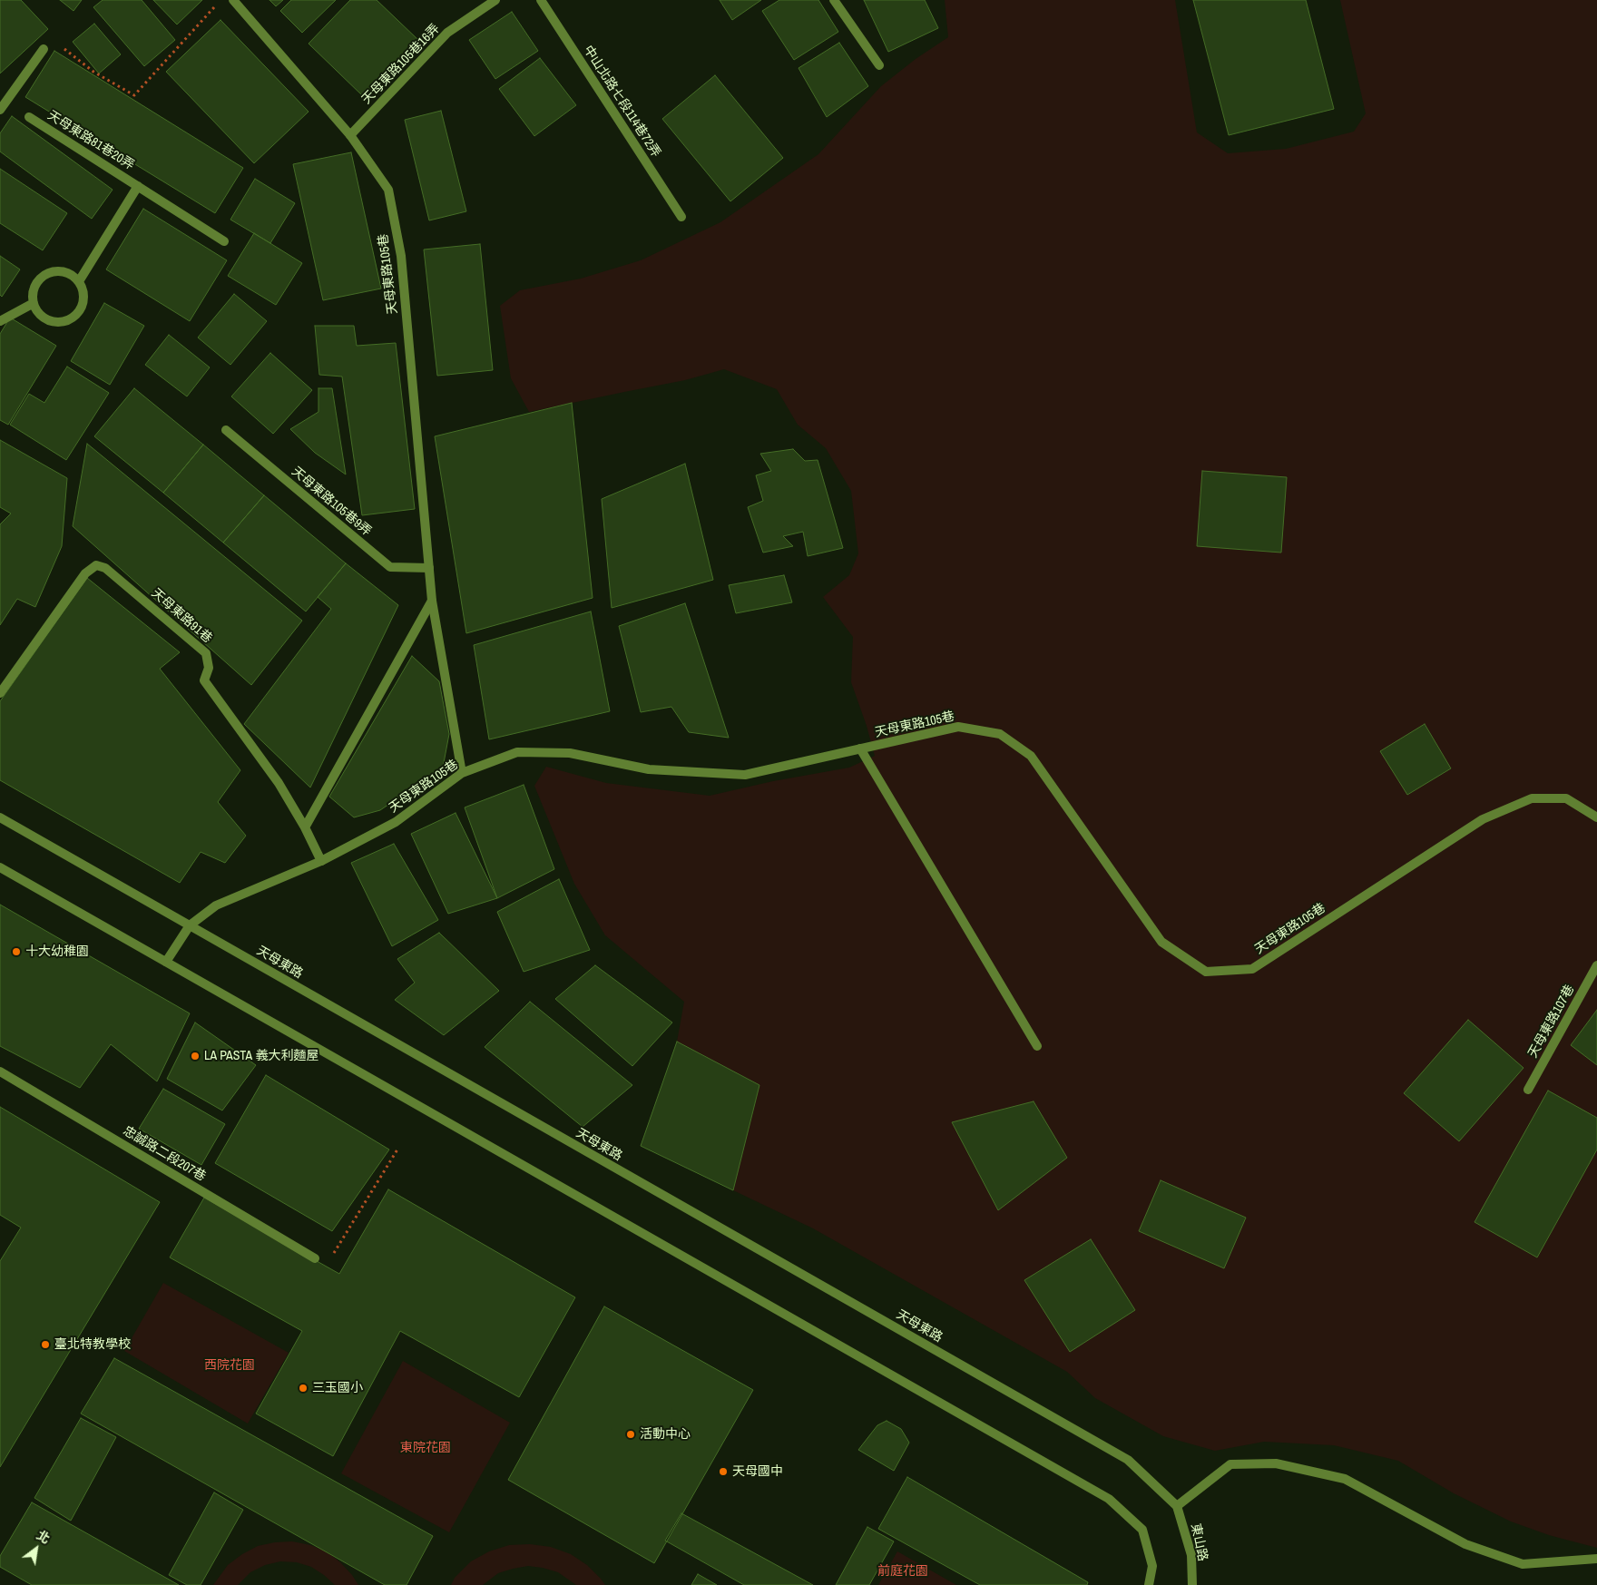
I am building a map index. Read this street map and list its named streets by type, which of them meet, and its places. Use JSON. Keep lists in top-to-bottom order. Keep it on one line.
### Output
{"streets":{"street":["天母東路105巷16弄","中山北路七段114巷72弄","天母東路81巷20弄","天母東路105巷","天母東路105巷9弄","天母東路91巷","天母東路","天母東路107巷","忠誠路二段207巷","東山路"]},"crossings":[["天母東路105巷16弄","天母東路105巷"],["天母東路105巷","天母東路105巷9弄"],["天母東路105巷","天母東路91巷"],["天母東路105巷","天母東路"],["天母東路","東山路"]],"parks":["西院花園","東院花園","前庭花園"],"places":["十大幼稚園","LA PASTA 義大利麵屋","臺北特教學校","三玉國小","活動中心","天母國中"],"north":"top right"}
